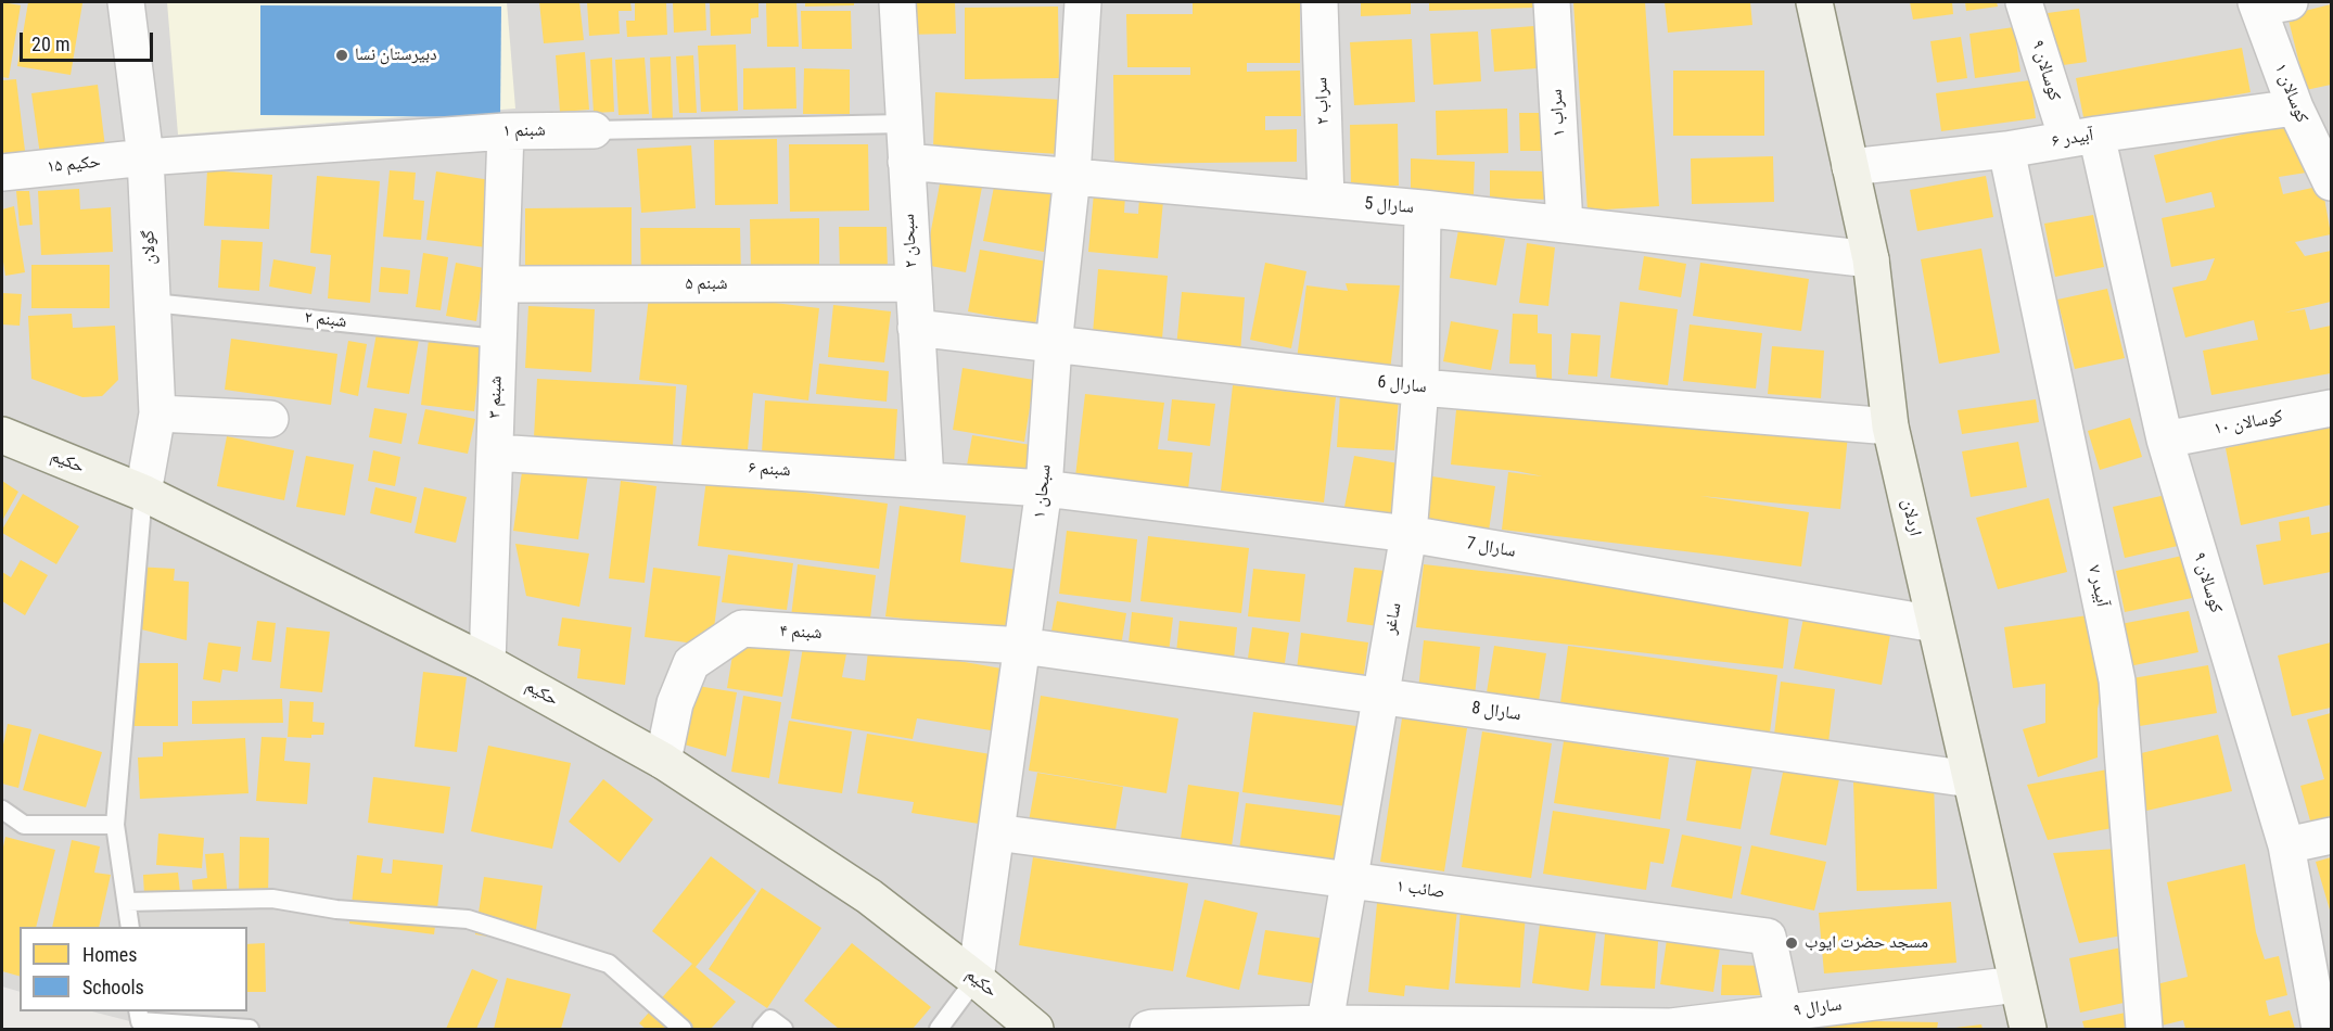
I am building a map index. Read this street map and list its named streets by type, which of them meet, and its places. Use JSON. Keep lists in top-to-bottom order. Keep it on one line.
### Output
{"streets":{"street":["کوسالان ۹","کوسالان ۱","سراب ۲","سراب ۱","شبنم ۱","آبیدر ۶","حکیم ۱۵","سارال 5","سبحان ۲","گولان","شبنم ۵","سارال 6","شبنم ۳","کوسالان ۱۰","حکیم","شبنم ۶","سبحان ۱","اردلان","سارال 7","آبیدر ۷","ساغر","شبنم ۴","سارال 8","صائب ۱","سارال ۹"],"lane":["شبنم ۲"]},"crossings":[["کوسالان ۹","آبیدر ۶"],["کوسالان ۹","کوسالان ۱۰"],["کوسالان ۱","آبیدر ۶"],["سراب ۲","سارال 5"],["سراب ۱","سارال 5"],["شبنم ۱","حکیم ۱۵"],["شبنم ۱","سبحان ۲"],["شبنم ۱","گولان"],["شبنم ۱","شبنم ۳"],["آبیدر ۶","اردلان"],["آبیدر ۶","آبیدر ۷"],["حکیم ۱۵","گولان"],["سارال 5","سبحان ۲"],["سارال 5","سبحان ۱"],["سارال 5","اردلان"],["سارال 5","ساغر"],["سبحان ۲","شبنم ۵"],["سبحان ۲","سارال 6"],["سبحان ۲","شبنم ۶"],["گولان","شبنم ۲"],["گولان","حکیم"],["شبنم ۵","شبنم ۳"],["شبنم ۲","شبنم ۳"],["سارال 6","سبحان ۱"],["سارال 6","اردلان"],["سارال 6","ساغر"],["شبنم ۳","حکیم"],["شبنم ۳","شبنم ۶"],["حکیم","سبحان ۱"],["حکیم","شبنم ۴"],["شبنم ۶","سبحان ۱"],["شبنم ۶","سارال 7"],["سبحان ۱","سارال 7"],["سبحان ۱","شبنم ۴"],["سبحان ۱","سارال 8"],["سبحان ۱","صائب ۱"],["اردلان","سارال 7"],["اردلان","سارال 8"],["اردلان","سارال ۹"],["سارال 7","ساغر"],["ساغر","سارال 8"],["ساغر","صائب ۱"],["ساغر","سارال ۹"],["شبنم ۴","سارال 8"],["صائب ۱","سارال ۹"]],"places":["دبیرستان نسا","مسجد حضرت ایوب"],"legend":["Homes","Schools"],"scale_bar":"20 m"}
